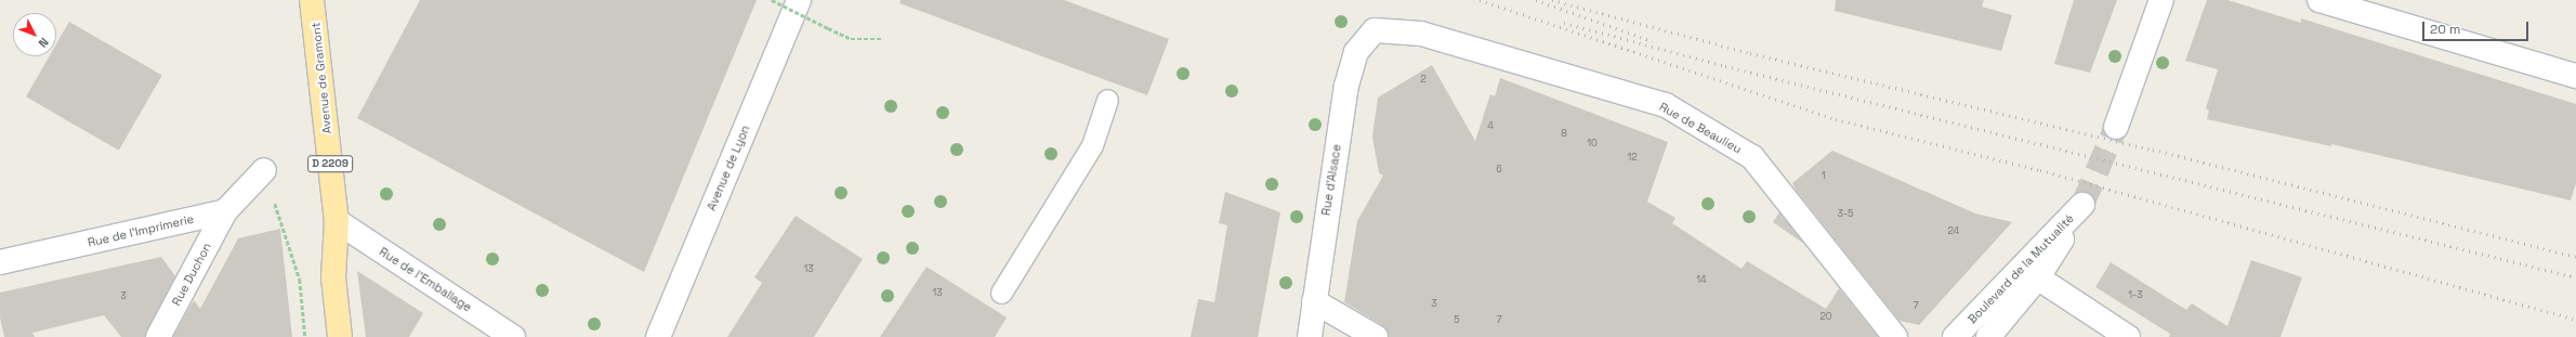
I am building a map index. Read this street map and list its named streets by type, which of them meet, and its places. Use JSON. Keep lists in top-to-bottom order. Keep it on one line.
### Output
{"streets":{"main road":["Avenue de Gramont","D 2209"],"street":["Rue de Beaulieu","Avenue de Lyon","Rue d'Alsace","Rue de l'Imprimerie","Boulevard de la Mutualité","Rue Duchon","Rue de l'Emballage"]},"crossings":[["Avenue de Gramont","Rue de l'Emballage"],["Rue de Beaulieu","Rue d'Alsace"],["Rue de l'Imprimerie","Rue Duchon"]],"house_numbers":["2","4","8","10","12","6","1","3-5","24","13","14","13","1-3","3","3","7","20","5","7"],"scale_bar":"20 m","north":"bottom right"}
